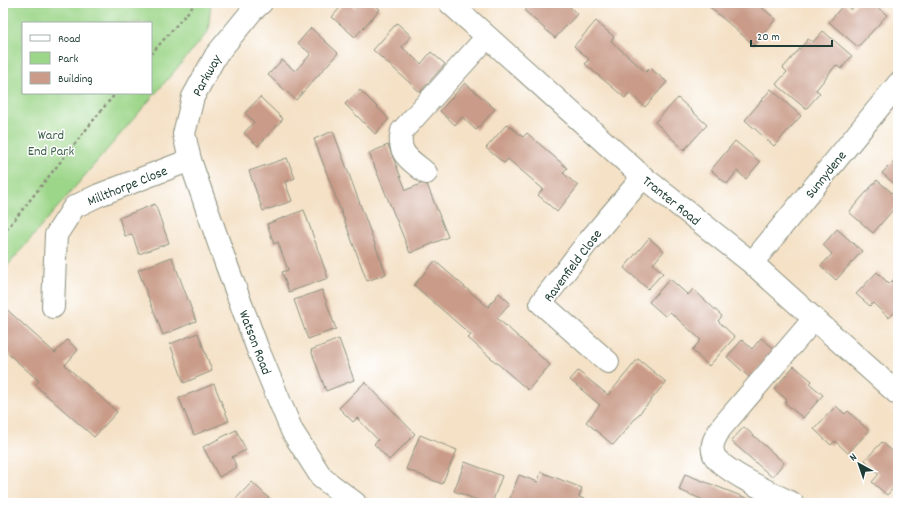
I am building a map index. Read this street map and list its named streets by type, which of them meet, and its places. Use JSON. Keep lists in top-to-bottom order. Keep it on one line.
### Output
{"streets":{"street":["Parkway","Sunnydene","Millthorpe Close","Tranter Road","Ravenfield Close","Watson Road"]},"crossings":[["Parkway","Millthorpe Close"],["Parkway","Watson Road"],["Sunnydene","Tranter Road"],["Millthorpe Close","Watson Road"],["Tranter Road","Ravenfield Close"]],"parks":["Ward End Park"],"legend":["Road","Park","Building"],"scale_bar":"20 m","north":"top left"}
